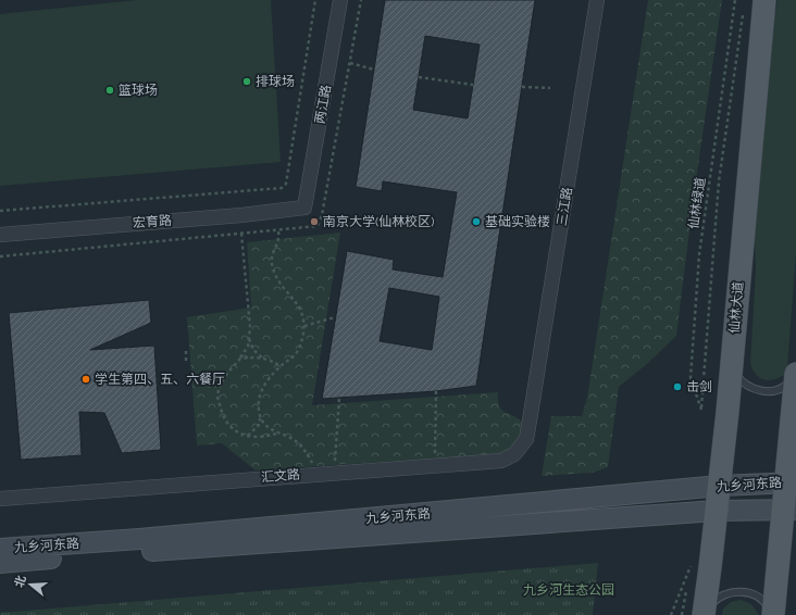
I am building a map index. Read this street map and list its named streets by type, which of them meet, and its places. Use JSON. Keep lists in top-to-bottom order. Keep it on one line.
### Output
{"streets":{"main road":["仙林大道","九乡河东路"],"street":["两江路","三江路","宏育路","汇文路"],"path":["仙林绿道"]},"crossings":[["两江路","宏育路"],["仙林绿道","仙林大道"],["三江路","汇文路"],["仙林大道","九乡河东路"]],"parks":["九乡河生态公园"],"places":["排球场","篮球场","南京大学(仙林校区)","基础实验楼","学生第四、五、六餐厅","击剑"],"north":"left"}
